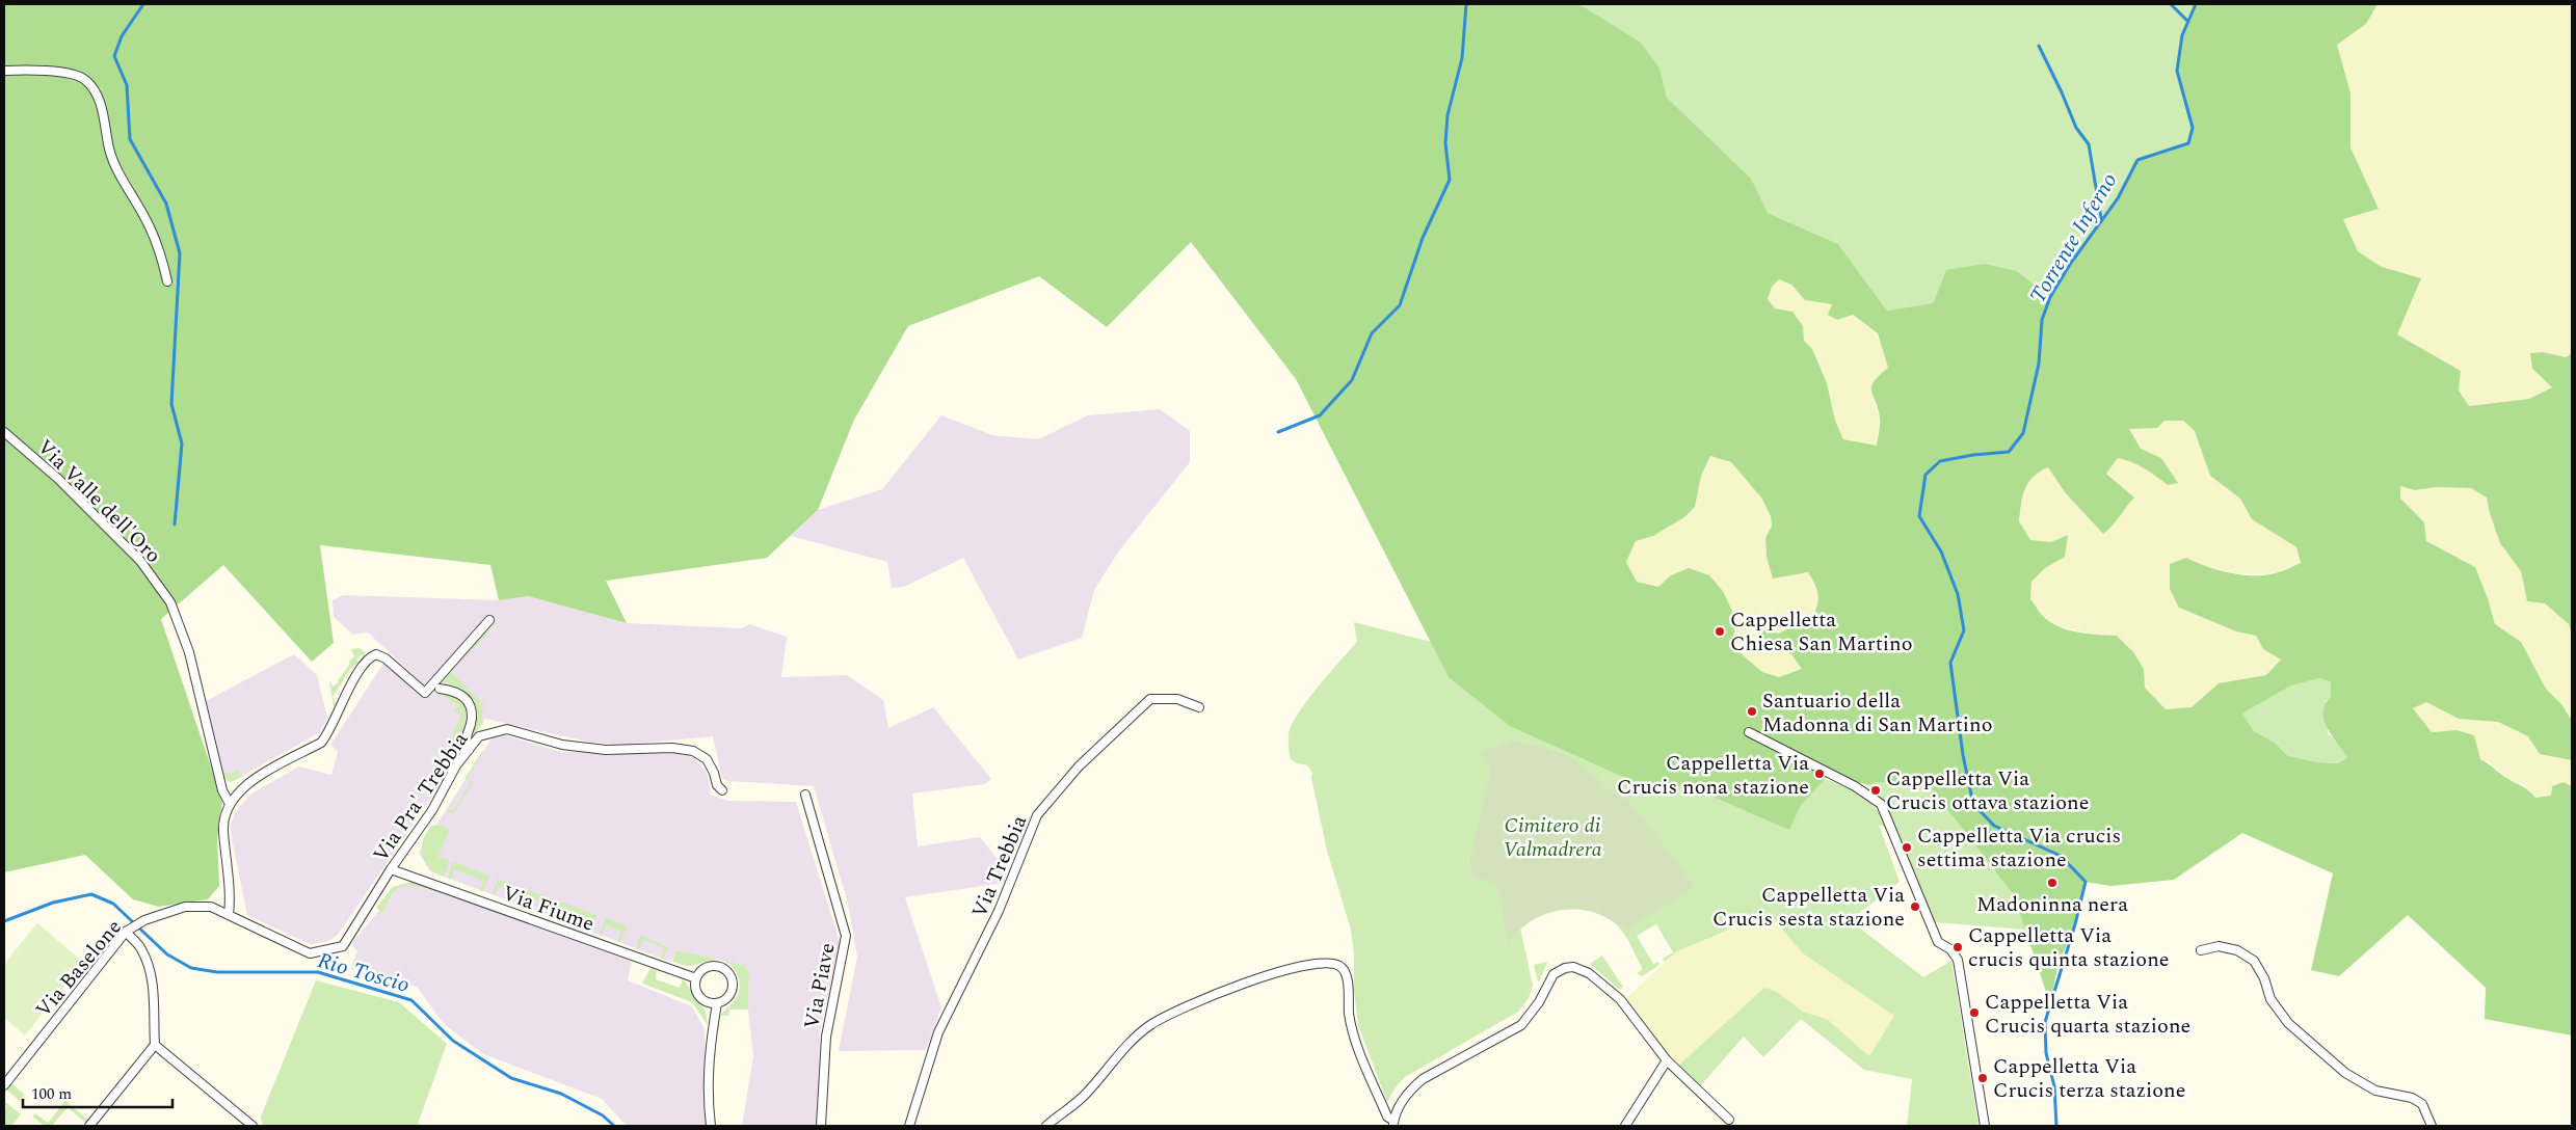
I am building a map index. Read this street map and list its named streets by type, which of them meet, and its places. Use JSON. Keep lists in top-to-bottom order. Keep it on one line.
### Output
{"streets":{"street":["Via Valle dell'Oro","Via Pra' Trebbia","Via Trebbia","Via Fiume","Via Baselone","Via Piave"]},"crossings":[["Via Pra' Trebbia","Via Fiume"],["Via Pra' Trebbia","Via Baselone"]],"water":["Torrente Inferno","Rio Toscio"],"parks":["Cimitero di Valmadrera"],"places":["Cappelletta Chiesa San Martino","Santuario della Madonna di San Martino","Cappelletta Via Crucis nona stazione","Cappelletta Via Crucis ottava stazione","Cappelletta Via crucis settima stazione","Madoninna nera","Cappelletta Via Crucis sesta stazione","Cappelletta Via crucis quinta stazione","Cappelletta Via Crucis quarta stazione","Cappelletta Via Crucis terza stazione"],"scale_bar":"100 m"}
